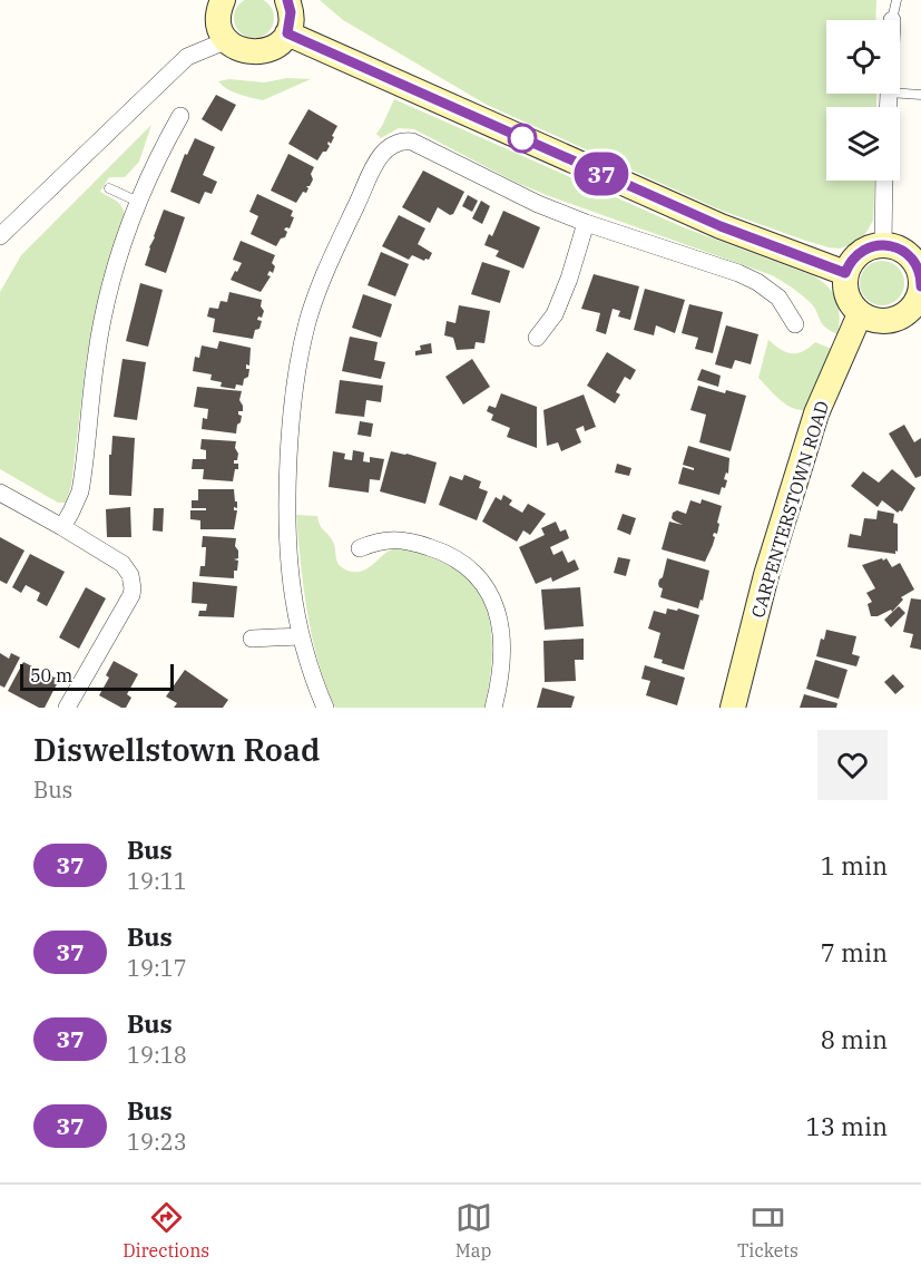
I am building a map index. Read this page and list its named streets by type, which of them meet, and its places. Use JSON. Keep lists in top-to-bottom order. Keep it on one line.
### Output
{"streets":{"street":["CARPENTERSTOWN ROAD"]},"lines":["bus line 37"],"scale_bar":"50 m","page":{"on_map":"37","scale":"50 m","heading":["Diswellstown Road","Bus"],"list":[{"mark":"37","name":"Bus","note":"19:11","value":"1 min"},{"mark":"37","name":"Bus","note":"19:17","value":"7 min"},{"mark":"37","name":"Bus","note":"19:18","value":"8 min"},{"mark":"37","name":"Bus","note":"19:23","value":"13 min"}],"tabs":["Directions","Map","Tickets"]}}
